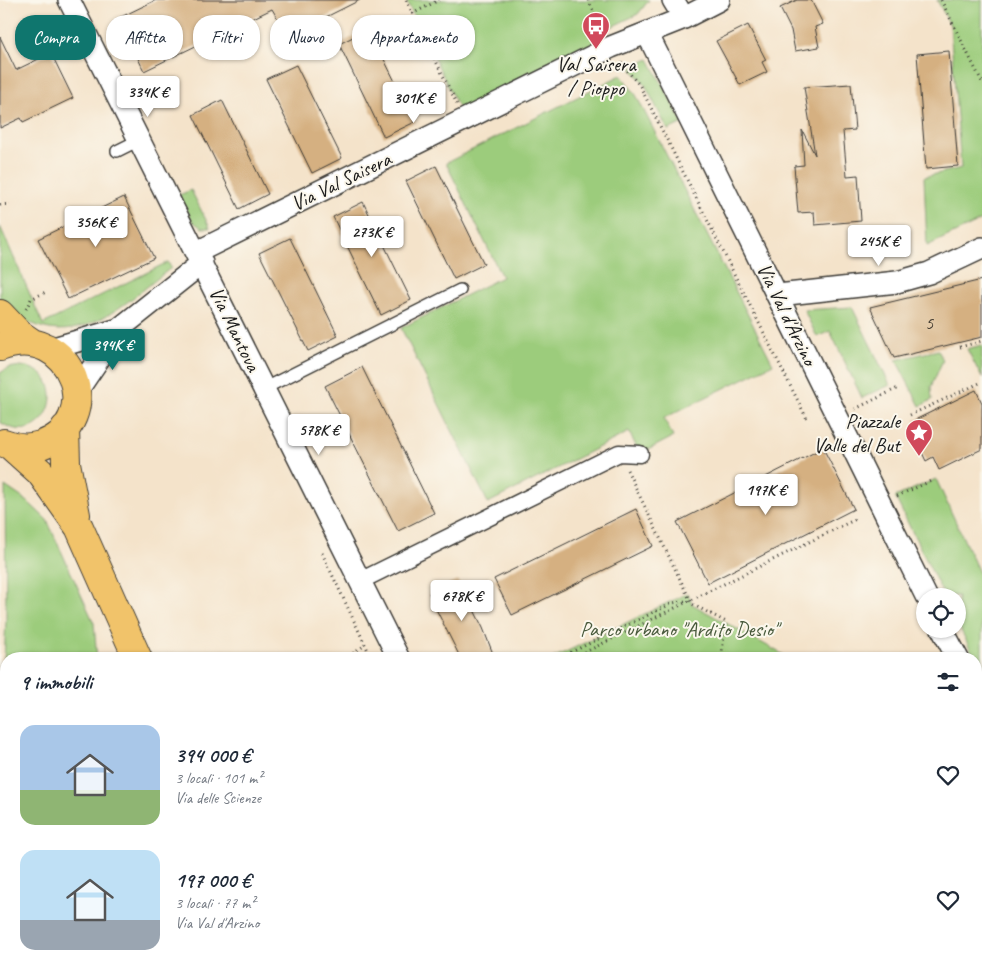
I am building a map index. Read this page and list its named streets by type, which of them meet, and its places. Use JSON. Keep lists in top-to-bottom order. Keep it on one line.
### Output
{"streets":{"street":["Via Val Saisera","Via Val d'Arzino","Via Mantova"]},"crossings":[["Via Val Saisera","Via Val d'Arzino"],["Via Val Saisera","Via Mantova"]],"parks":["Parco urbano \"Ardito Desio\""],"places":{"bus stop":["Val Saisera / Pioppo"],"place":["Piazzale Valle del But"]},"house_numbers":["5"],"page":{"chip":["Compra","Affitta","Filtri","Nuovo","Appartamento"],"price":["334K €","301K €","356K €","273K €","245K €","394K €","578K €","197K €","678K €"],"heading":"9 immobili","list":[{"name":"394 000 €","note":"3 locali · 101 m² · Via delle Scienze"},{"name":"197 000 €","note":"3 locali · 77 m² · Via Val d'Arzino"}]}}
